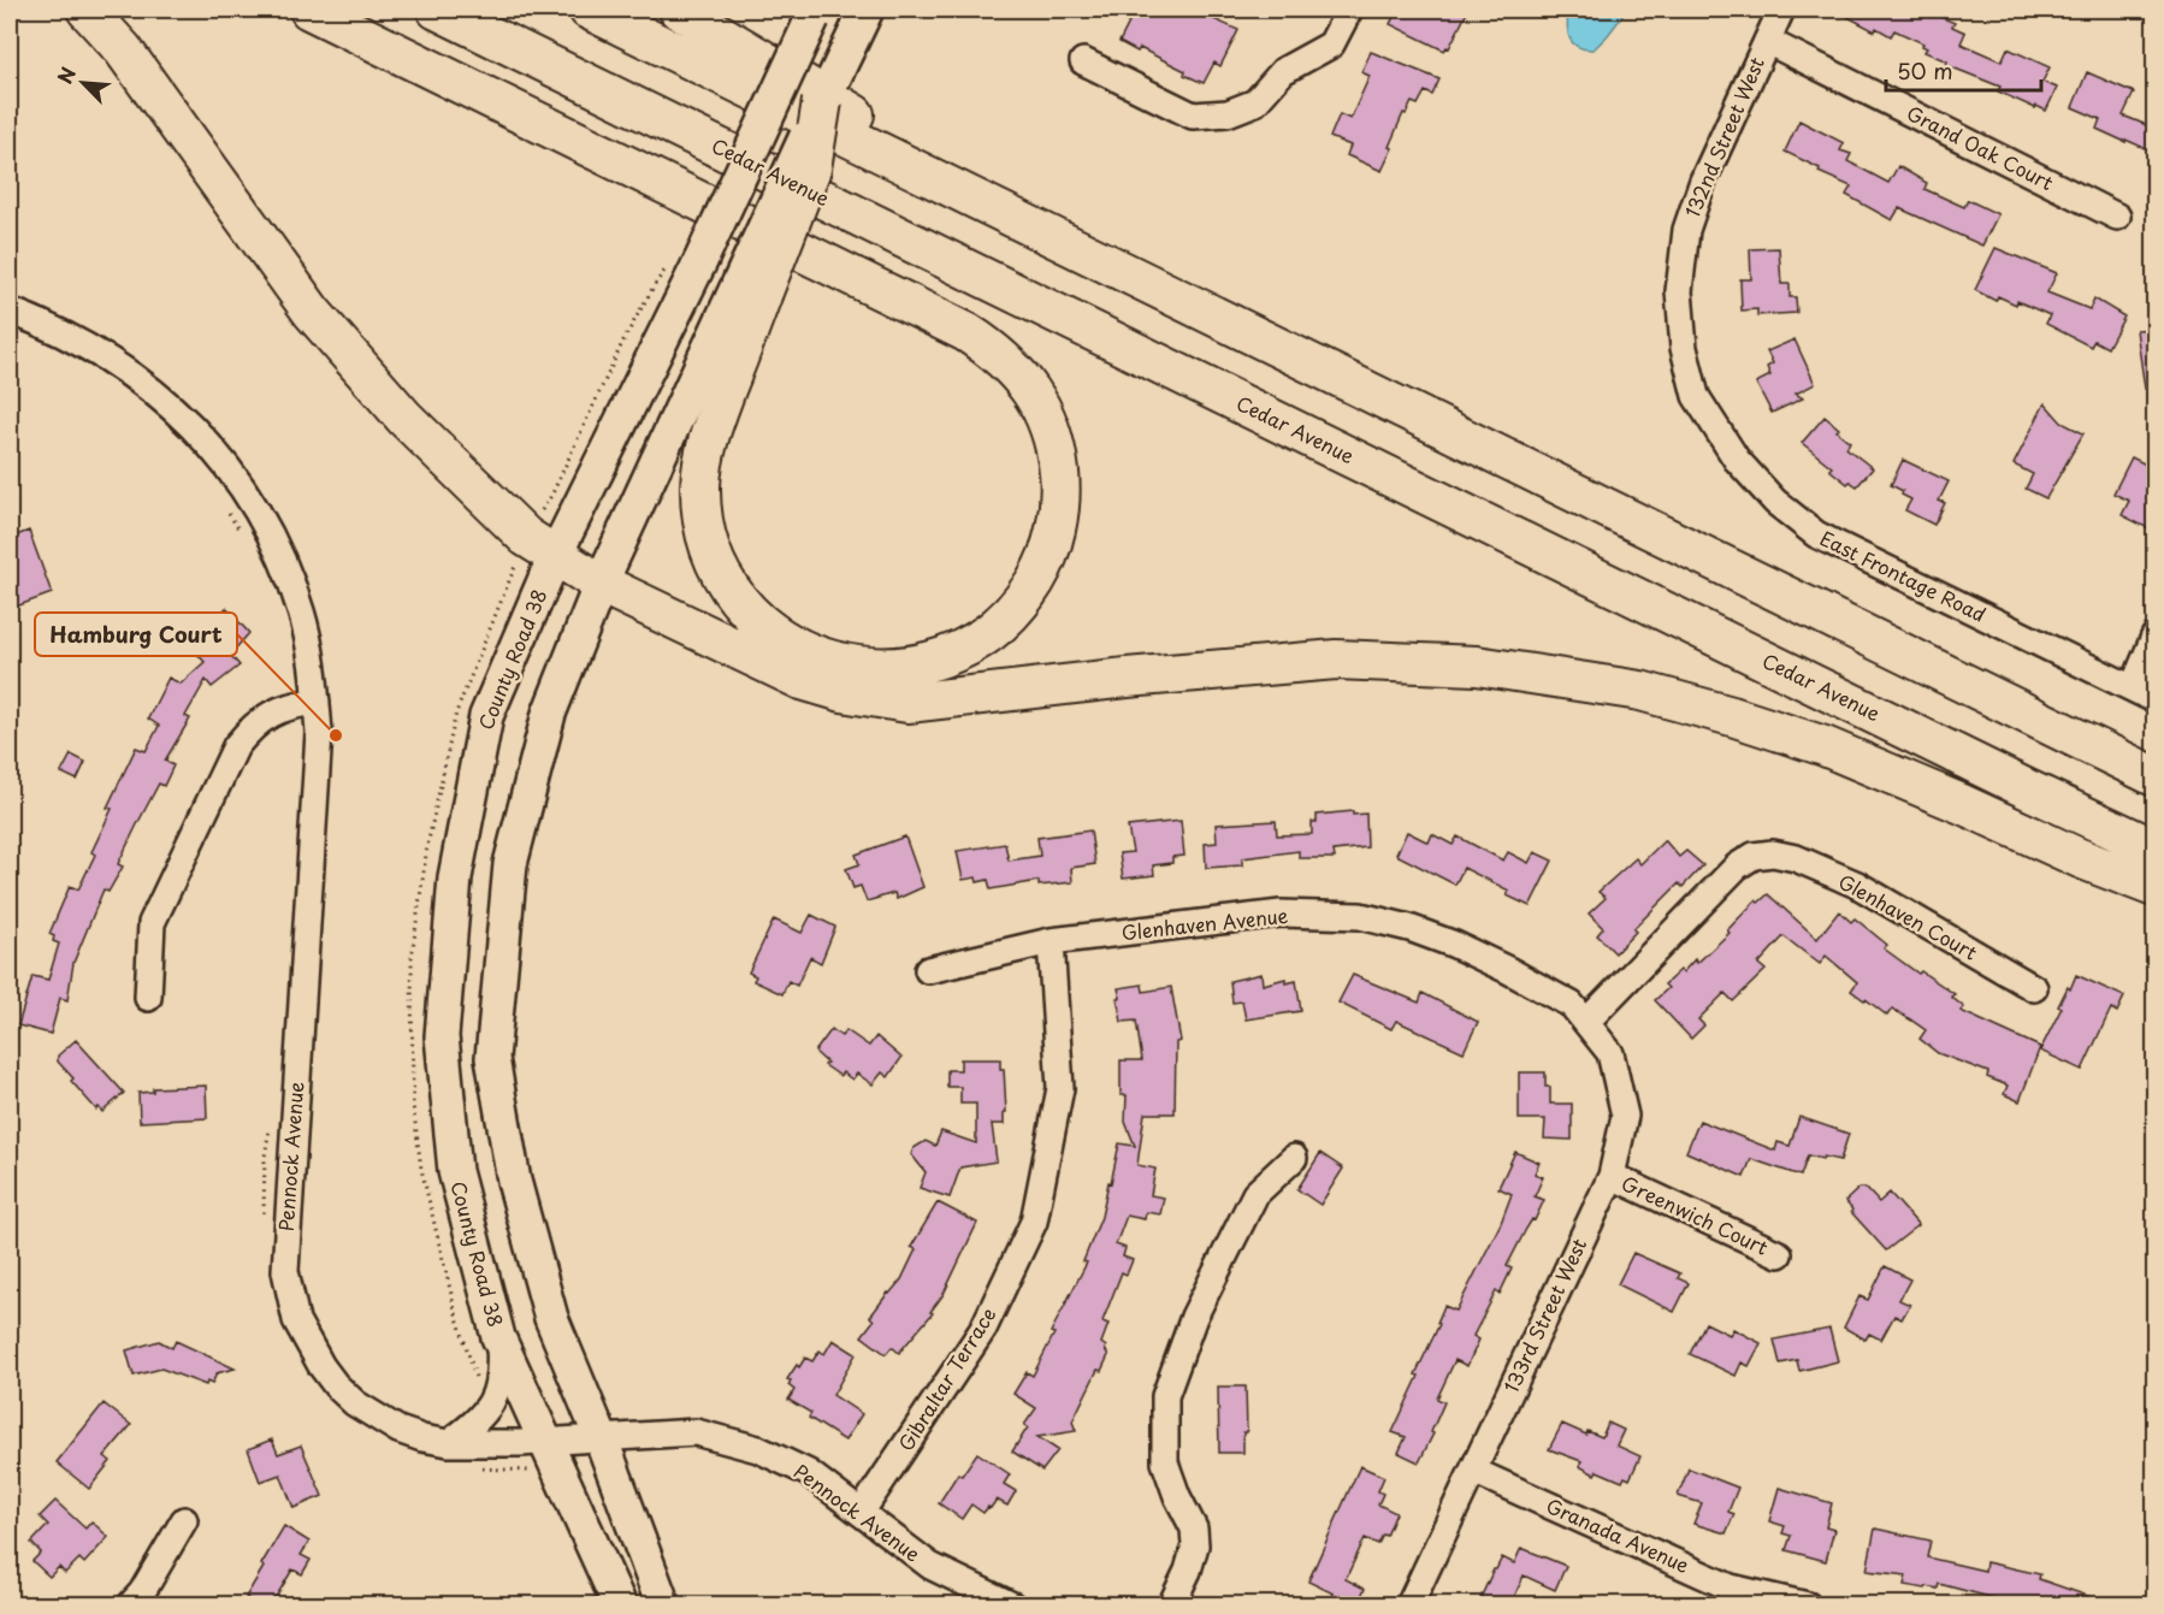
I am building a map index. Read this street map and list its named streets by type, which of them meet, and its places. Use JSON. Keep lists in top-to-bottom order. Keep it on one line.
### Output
{"streets":{"highway":["Cedar Avenue"],"main road":["County Road 38"],"street":["132nd Street West","Grand Oak Court","East Frontage Road","Glenhaven Court","Glenhaven Avenue","Pennock Avenue","Greenwich Court","133rd Street West","Gibraltar Terrace","Granada Avenue"]},"crossings":[["132nd Street West","Grand Oak Court"],["132nd Street West","East Frontage Road"],["County Road 38","Pennock Avenue"],["Glenhaven Court","Glenhaven Avenue"],["Glenhaven Court","133rd Street West"],["Glenhaven Avenue","133rd Street West"],["Glenhaven Avenue","Gibraltar Terrace"],["Pennock Avenue","Gibraltar Terrace"],["Greenwich Court","133rd Street West"],["133rd Street West","Granada Avenue"]],"places":["Hamburg Court"],"scale_bar":"50 m","north":"top left"}
